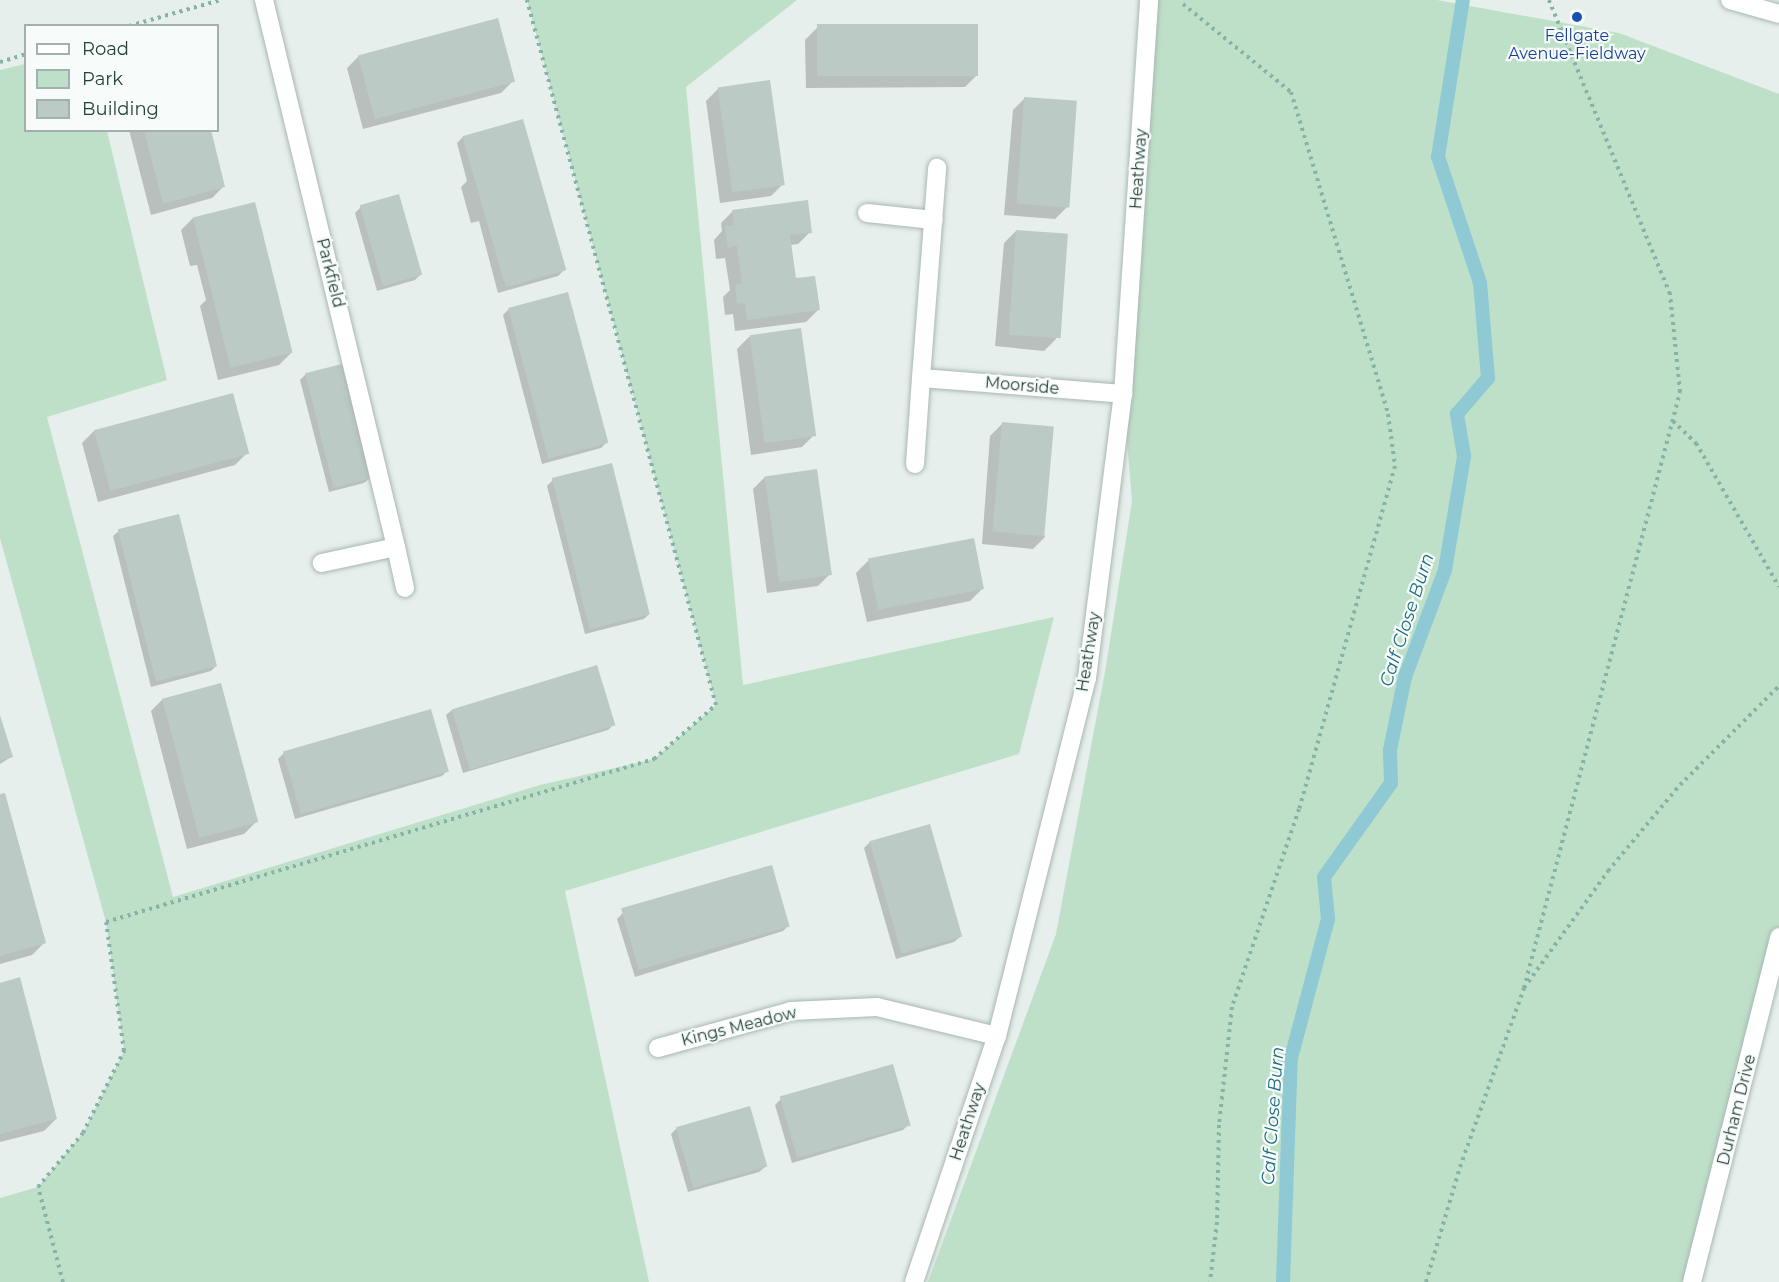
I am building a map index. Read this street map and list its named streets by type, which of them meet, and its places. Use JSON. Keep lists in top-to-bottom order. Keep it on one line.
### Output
{"streets":{"street":["Heathway","Parkfield","Moorside","Kings Meadow","Durham Drive"]},"crossings":[["Heathway","Moorside"],["Heathway","Kings Meadow"]],"water":["Calf Close Burn"],"places":["Fellgate Avenue-Fieldway"],"legend":["Road","Park","Building"]}
